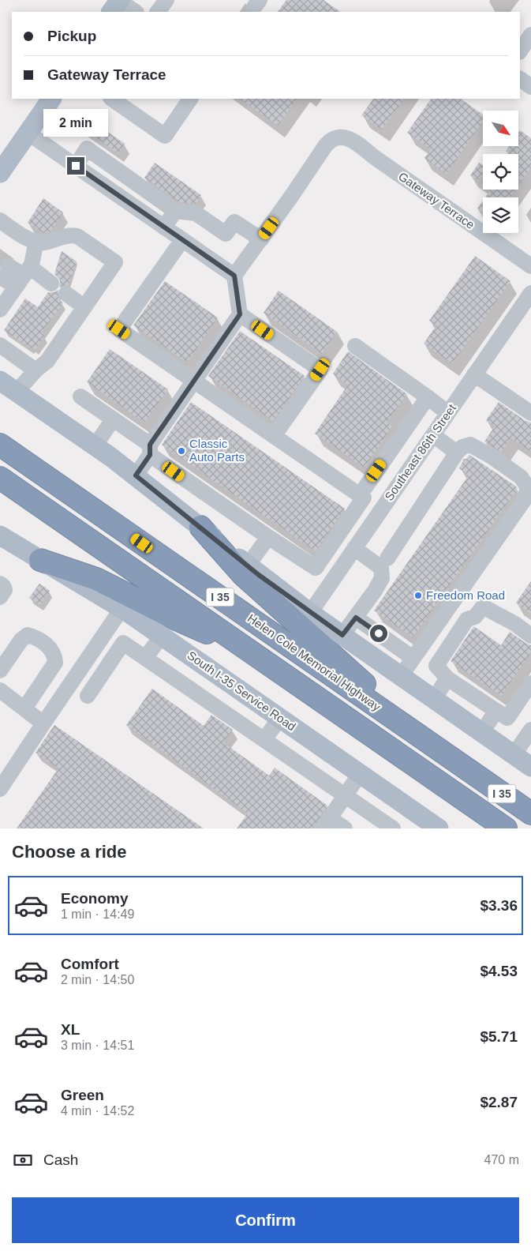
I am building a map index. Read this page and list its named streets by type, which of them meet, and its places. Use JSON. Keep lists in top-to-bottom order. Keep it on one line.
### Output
{"streets":{"highway":["I 35","Helen Cole Memorial Highway"],"main road":["South I-35 Service Road"],"street":["Gateway Terrace","Southeast 86th Street"]},"places":["Classic Auto Parts","Freedom Road"],"north":"bottom right","page":{"banner":["Pickup","Gateway Terrace"],"bubble":"2 min","heading":"Choose a ride","list":[{"name":"Economy","note":"1 min · 14:49","value":"$3.36"},{"name":"Comfort","note":"2 min · 14:50","value":"$4.53"},{"name":"XL","note":"3 min · 14:51","value":"$5.71"},{"name":"Green","note":"4 min · 14:52","value":"$2.87"}],"pay":["Cash","470 m"],"buttons":"Confirm"}}
